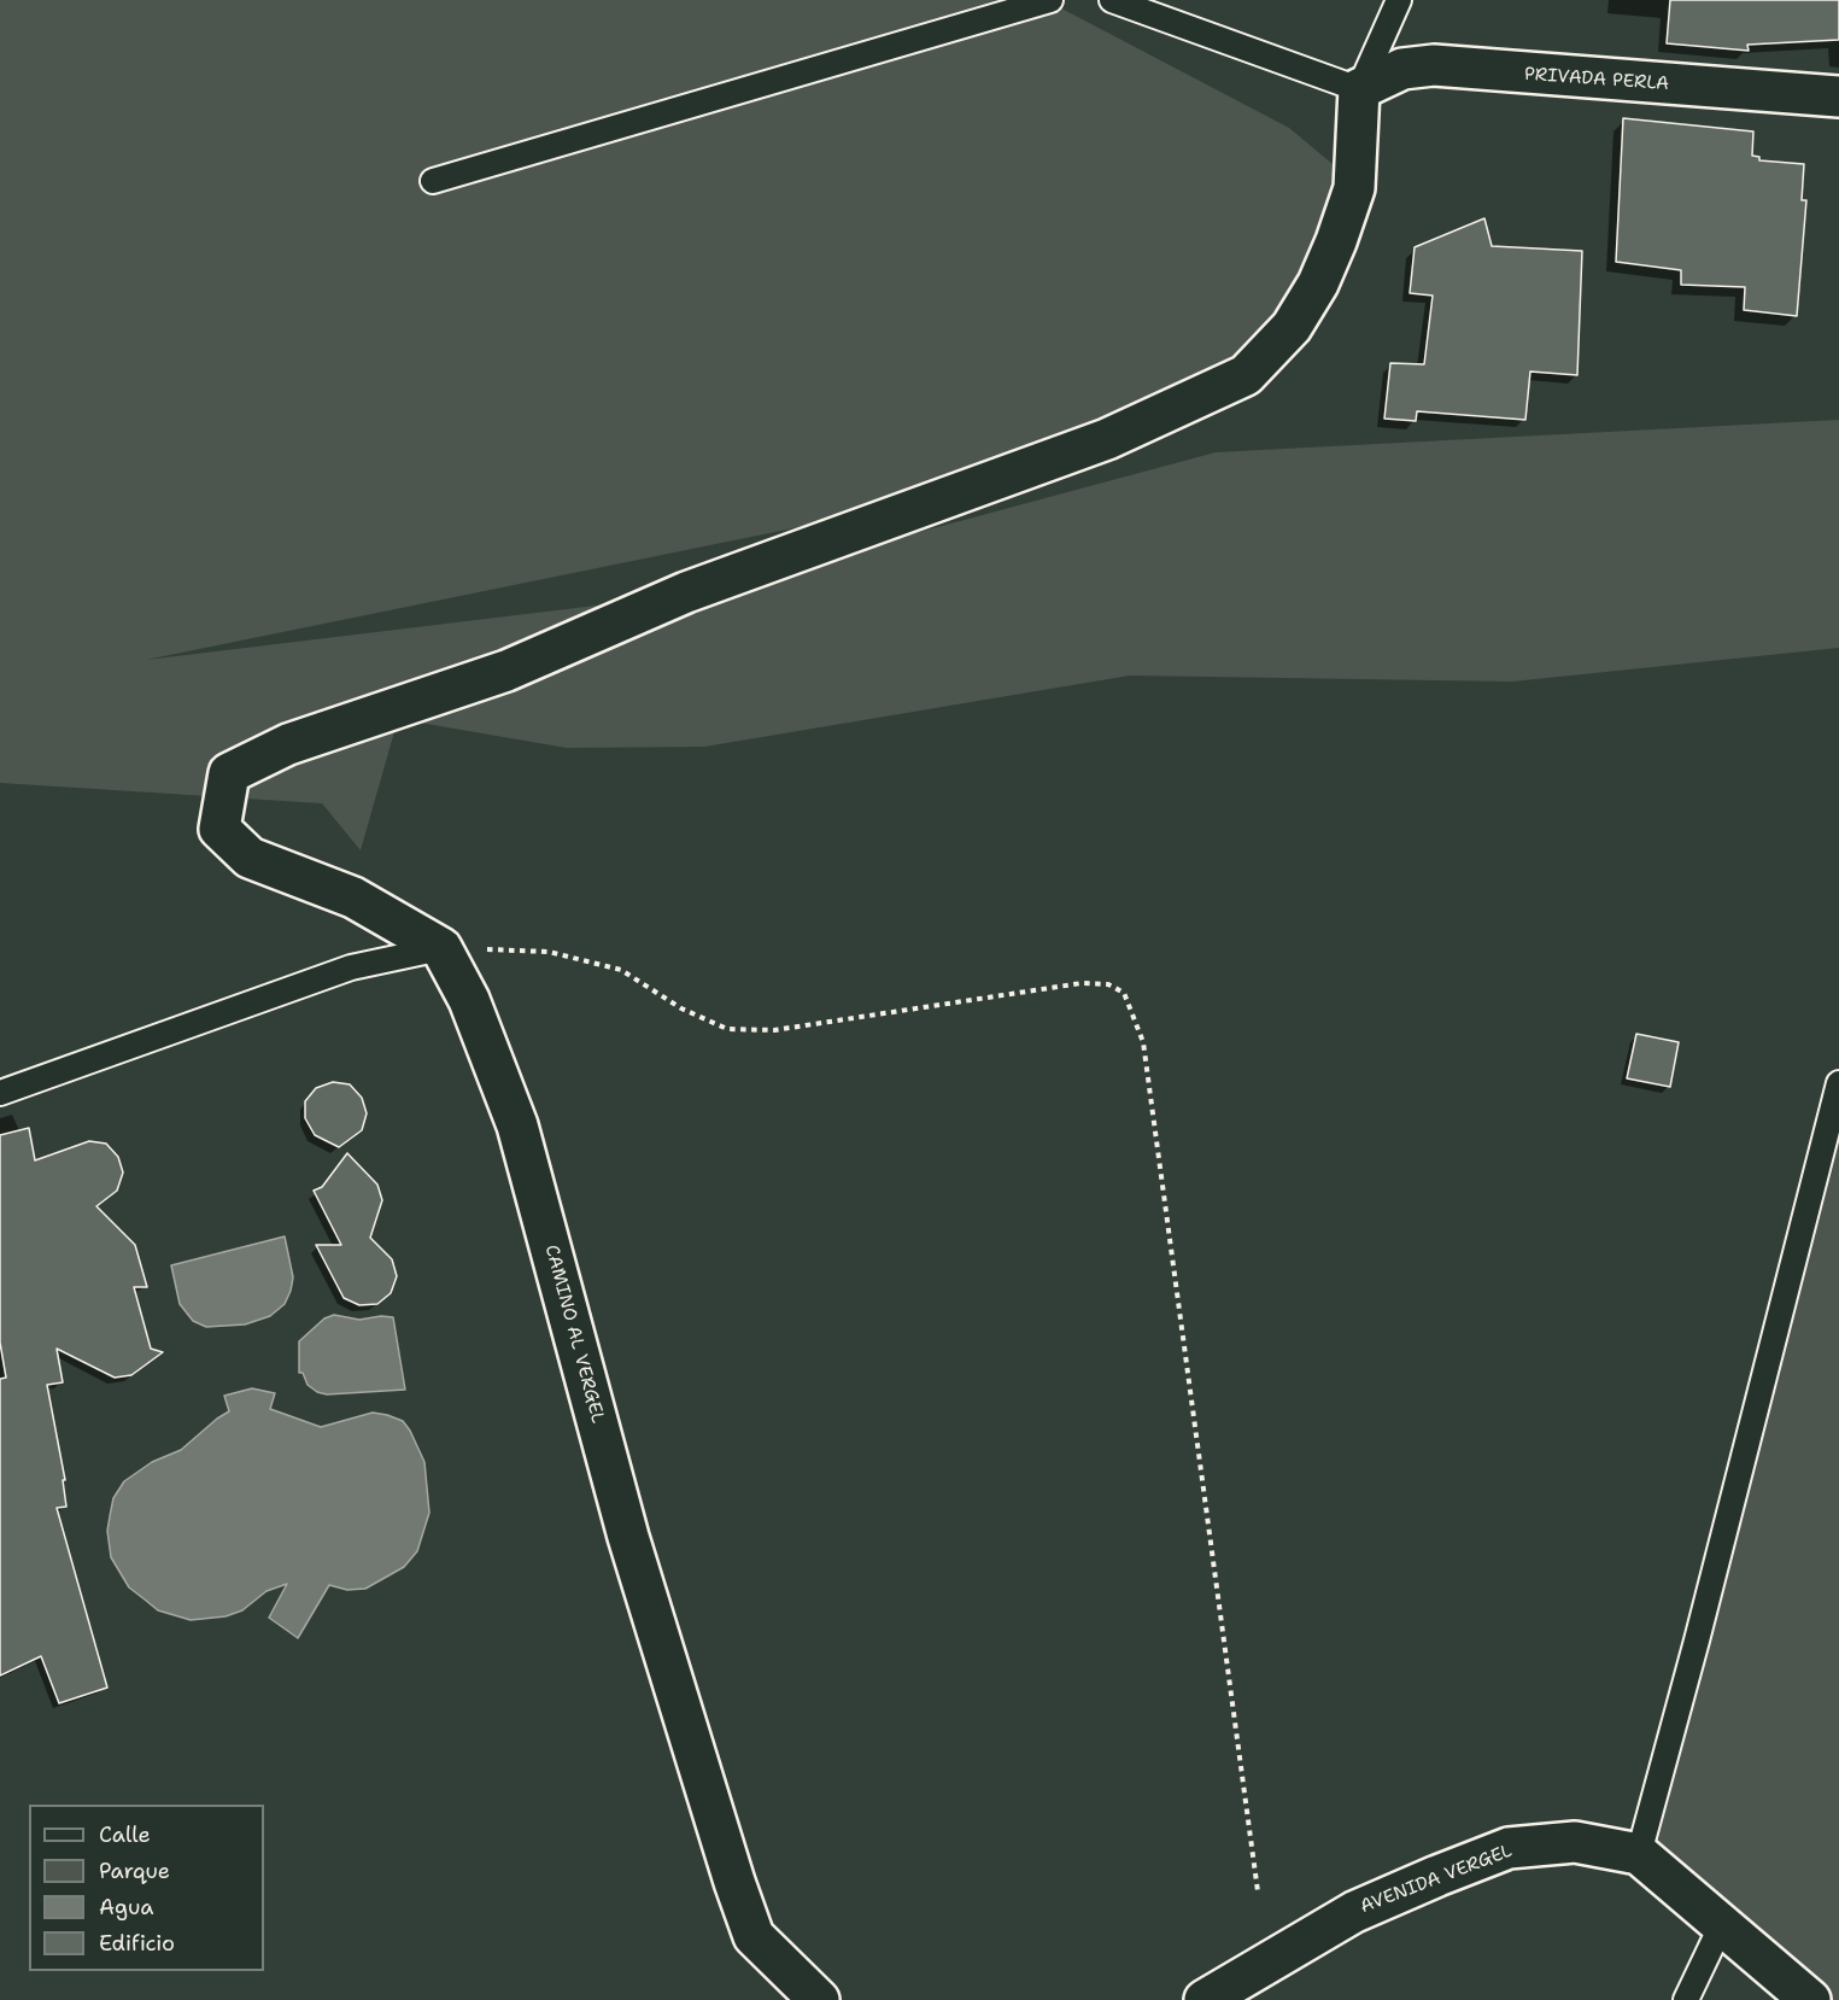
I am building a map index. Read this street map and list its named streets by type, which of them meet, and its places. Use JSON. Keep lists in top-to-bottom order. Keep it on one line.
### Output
{"streets":{"street":["PRIVADA PERLA","CAMINO AL VERGEL","AVENIDA VERGEL"]},"legend":["Calle","Parque","Agua","Edificio"]}
